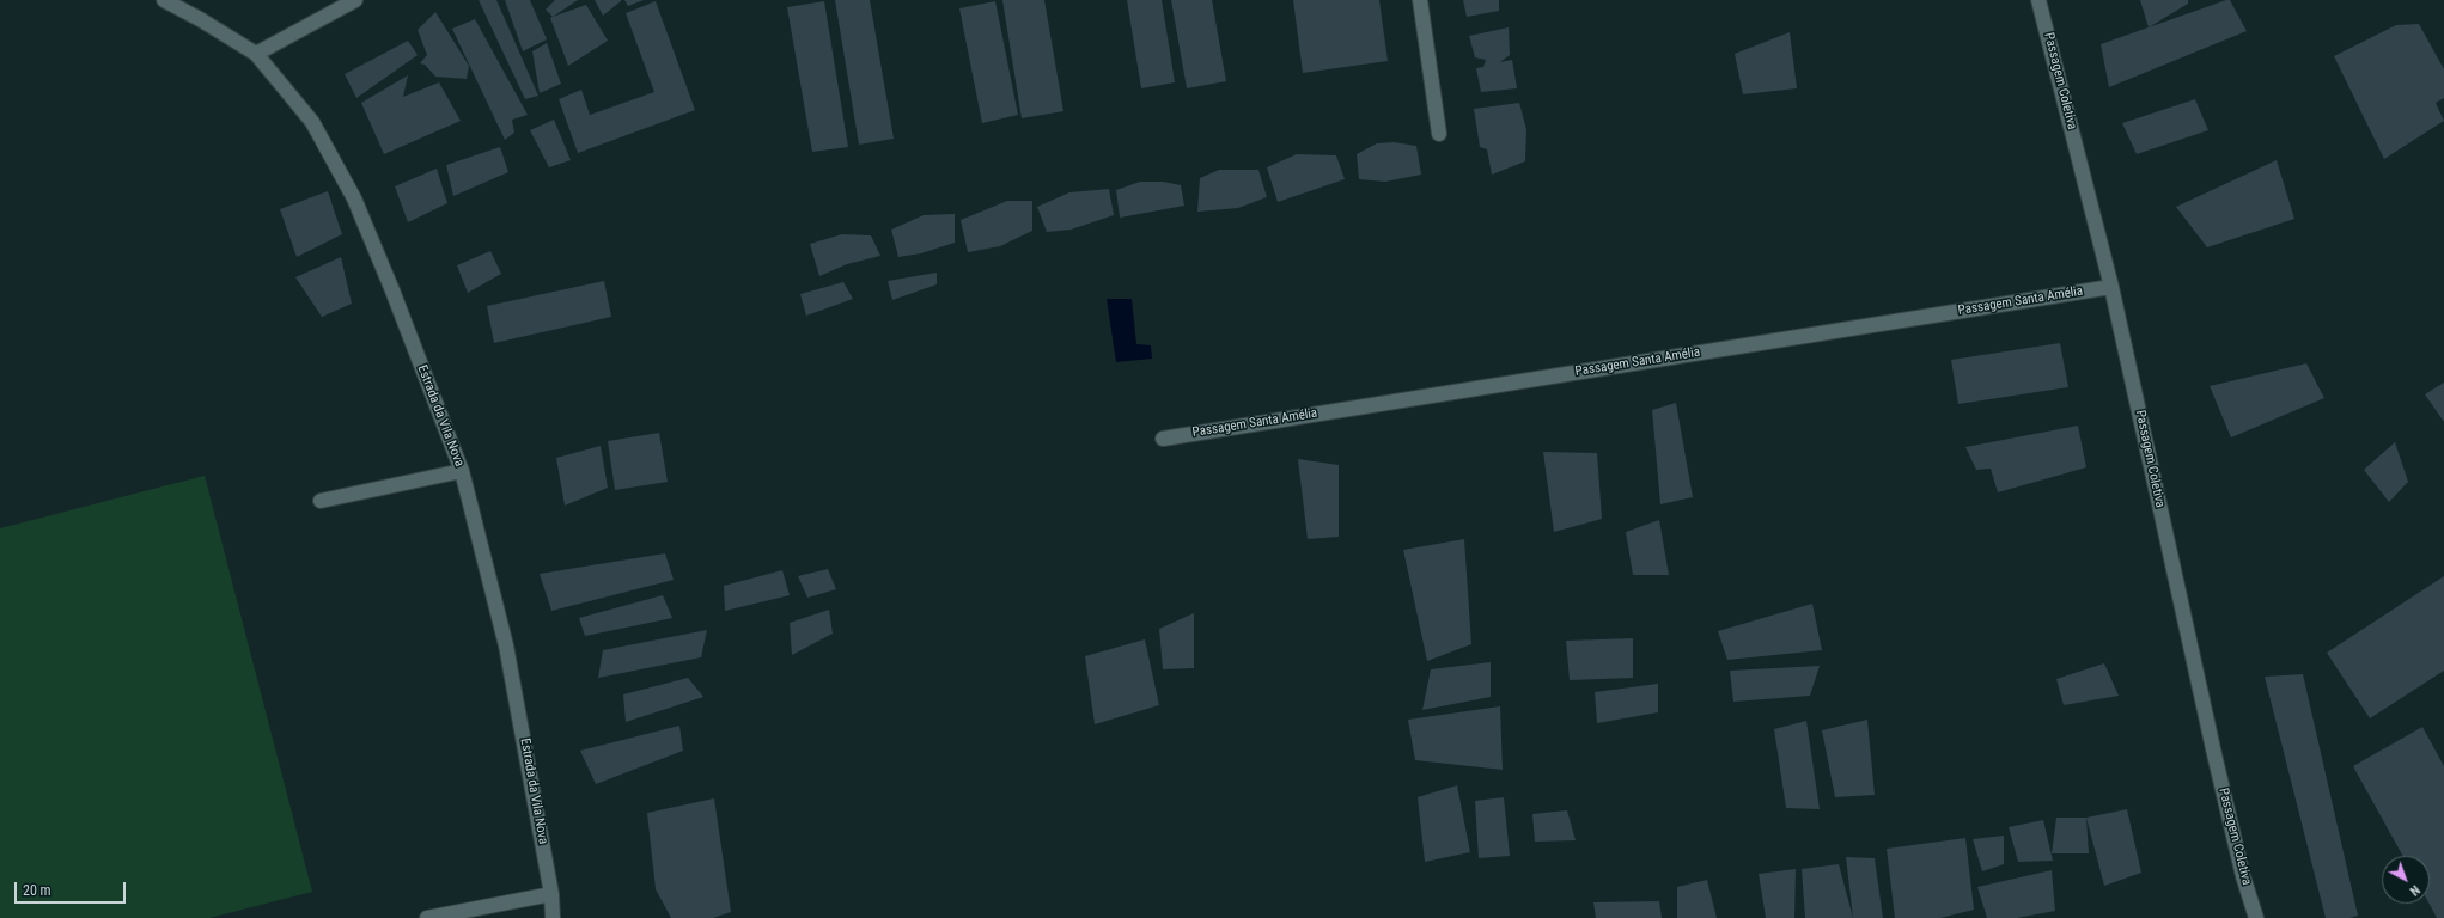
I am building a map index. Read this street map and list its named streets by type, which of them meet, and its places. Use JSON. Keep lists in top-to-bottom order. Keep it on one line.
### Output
{"streets":{"street":["Passagem Coletiva","Passagem Santa Amélia","Estrada da Vila Nova"]},"crossings":[["Passagem Coletiva","Passagem Santa Amélia"]],"scale_bar":"20 m","north":"bottom right"}
